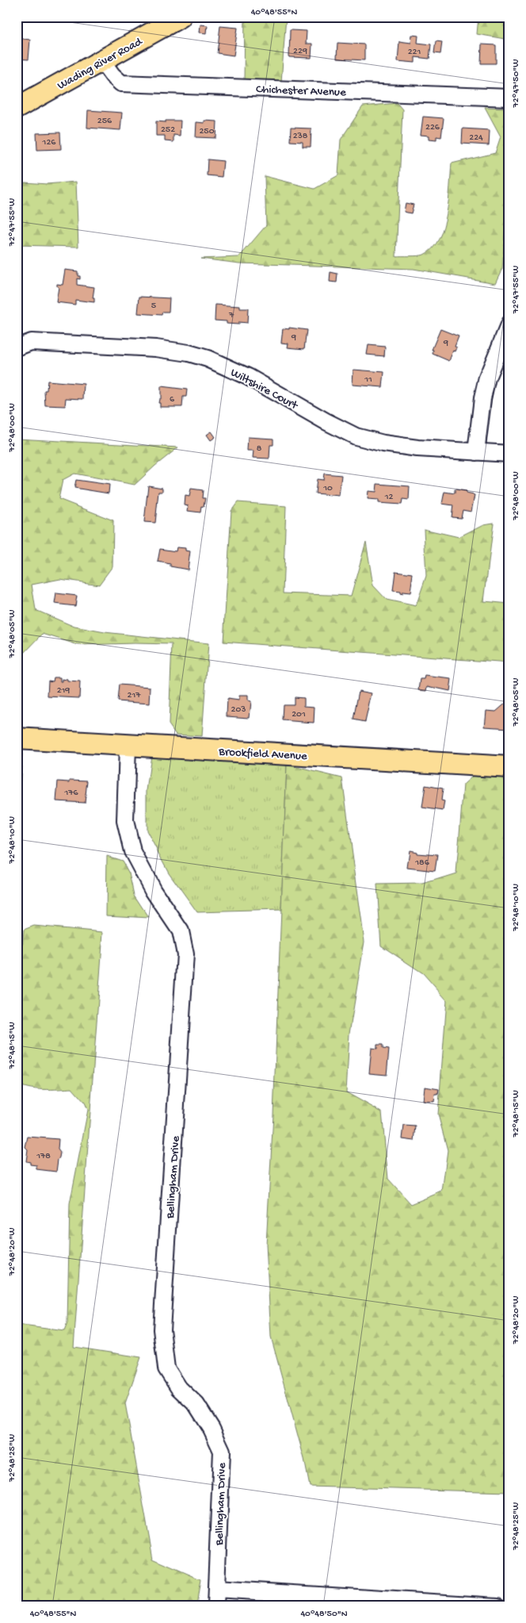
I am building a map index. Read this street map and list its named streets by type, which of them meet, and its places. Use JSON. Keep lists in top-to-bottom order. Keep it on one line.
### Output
{"streets":{"main road":["Wading River Road","Brookfield Avenue"],"street":["Chichester Avenue","Wiltshire Court","Bellingham Drive"]},"crossings":[["Wading River Road","Chichester Avenue"],["Brookfield Avenue","Bellingham Drive"]],"house_numbers":["229","221","256","226","252","250","238","224","126","5","7","9","9","11","6","8","10","12","219","217","203","201","176","186","178"],"coordinates":["40°48'55\"N","72°47'50\"W","72°47'55\"W","72°48'00\"W","72°48'05\"W","72°48'10\"W","72°48'15\"W","72°48'20\"W","72°48'25\"W","40°48'50\"N"]}
